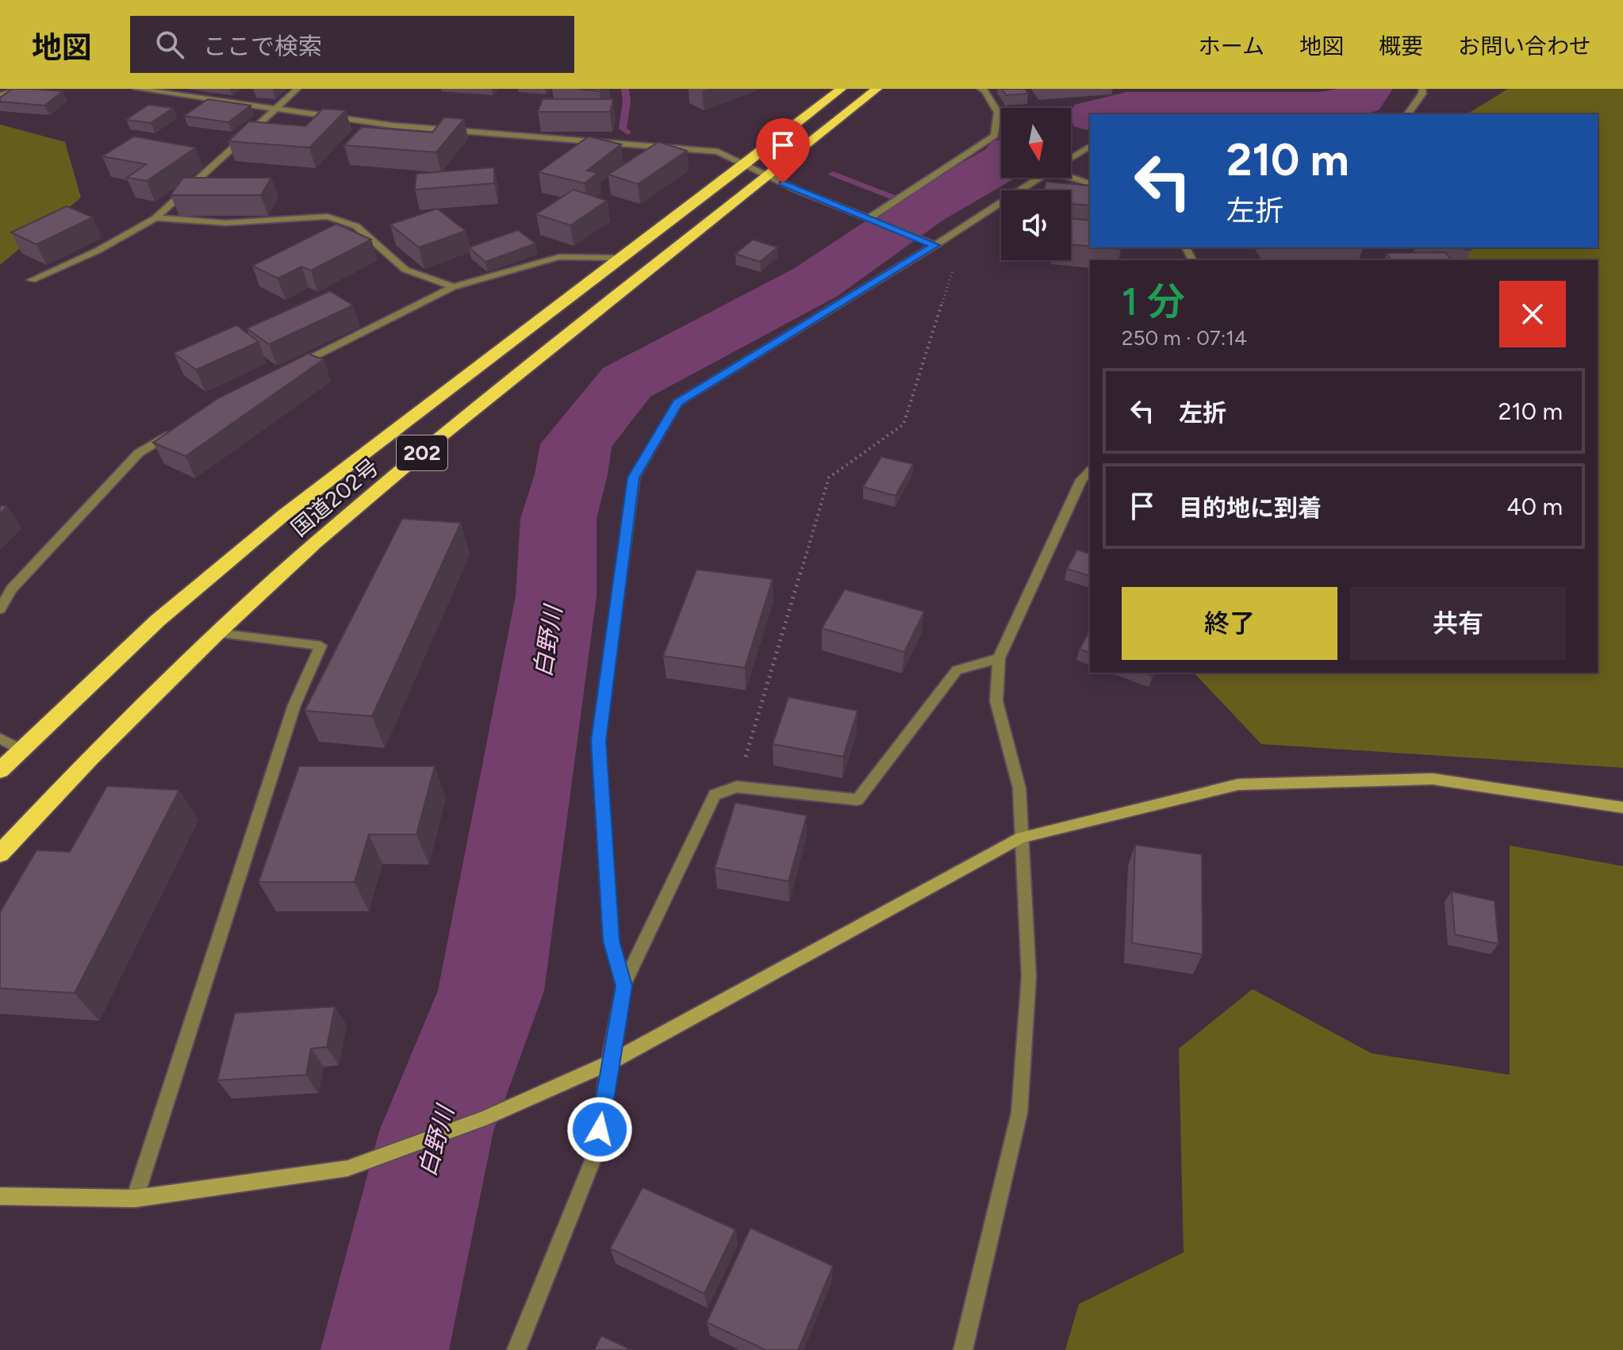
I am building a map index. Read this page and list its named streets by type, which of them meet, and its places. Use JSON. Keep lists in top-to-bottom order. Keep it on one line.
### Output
{"streets":{"highway":["202","国道202号"]},"water":["白野川"],"north":"bottom","page":{"header":"地図","search":"ここで検索","nav":["ホーム","地図","概要","お問い合わせ"],"turn":["210 m","左折"],"heading":["1 分","250 m · 07:14"],"list":[{"name":"左折","value":"210 m"},{"name":"目的地に到着","value":"40 m"}],"buttons":["終了","共有"]}}
